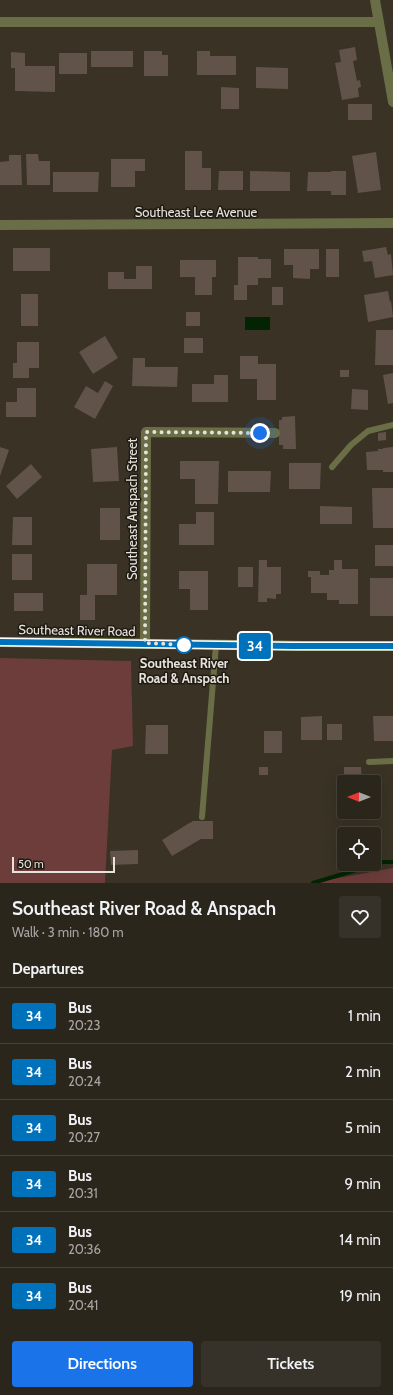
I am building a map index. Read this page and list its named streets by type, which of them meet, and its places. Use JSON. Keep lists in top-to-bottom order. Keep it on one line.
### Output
{"streets":{"street":["Southeast Lee Avenue","Southeast Anspach Street","Southeast River Road"]},"crossings":[["Southeast Anspach Street","Southeast River Road"]],"places":["Southeast River Road & Anspach"],"lines":["bus line 34"],"scale_bar":"50 m","north":"left","page":{"on_map":"34","scale":"50 m","heading":[["Southeast River Road & Anspach","Walk · 3 min · 180 m"],"Departures"],"list":[{"mark":"34","name":"Bus","note":"20:23","value":"1 min"},{"mark":"34","name":"Bus","note":"20:24","value":"2 min"},{"mark":"34","name":"Bus","note":"20:27","value":"5 min"},{"mark":"34","name":"Bus","note":"20:31","value":"9 min"},{"mark":"34","name":"Bus","note":"20:36","value":"14 min"},{"mark":"34","name":"Bus","note":"20:41","value":"19 min"}],"buttons":["Directions","Tickets"]}}
